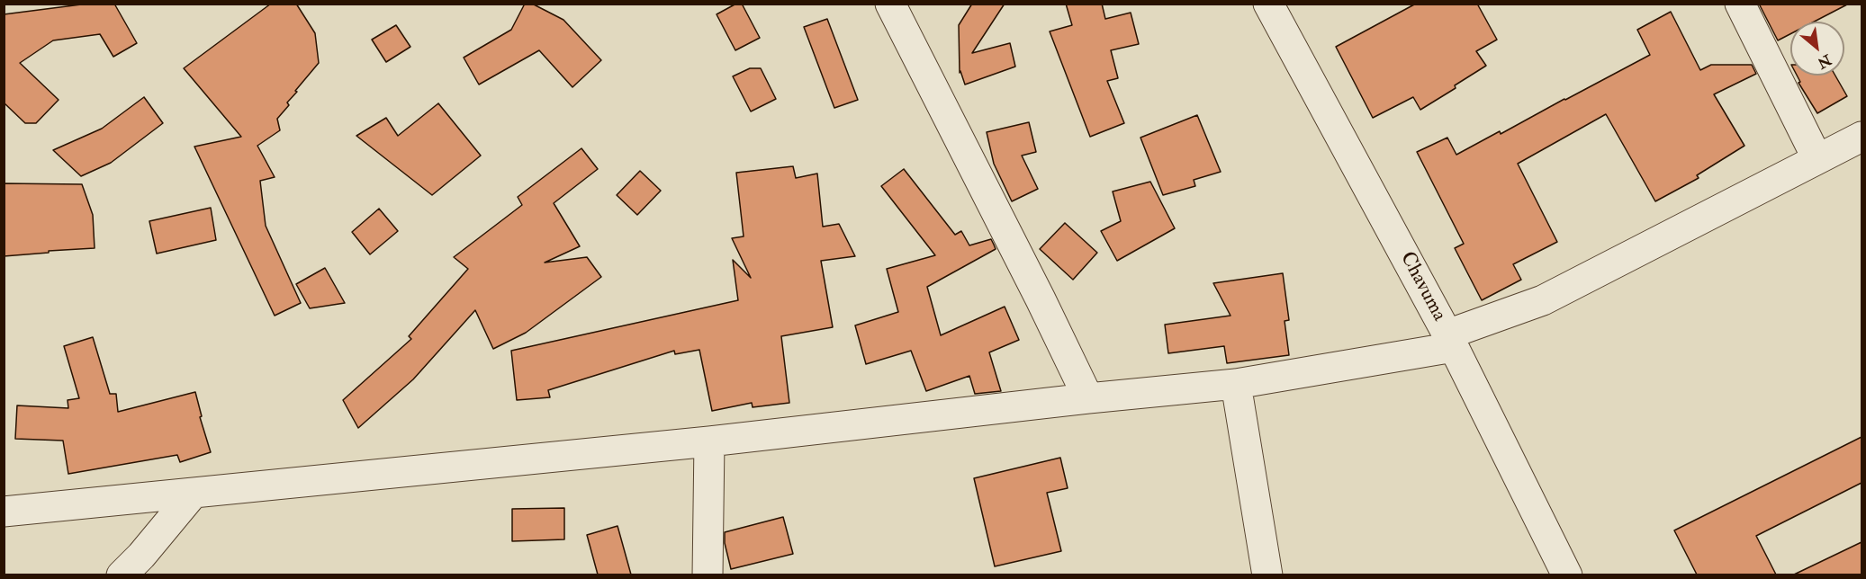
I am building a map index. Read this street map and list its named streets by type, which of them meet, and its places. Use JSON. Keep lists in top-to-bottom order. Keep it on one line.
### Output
{"streets":{"street":["Chavuma"]},"north":"bottom right"}
